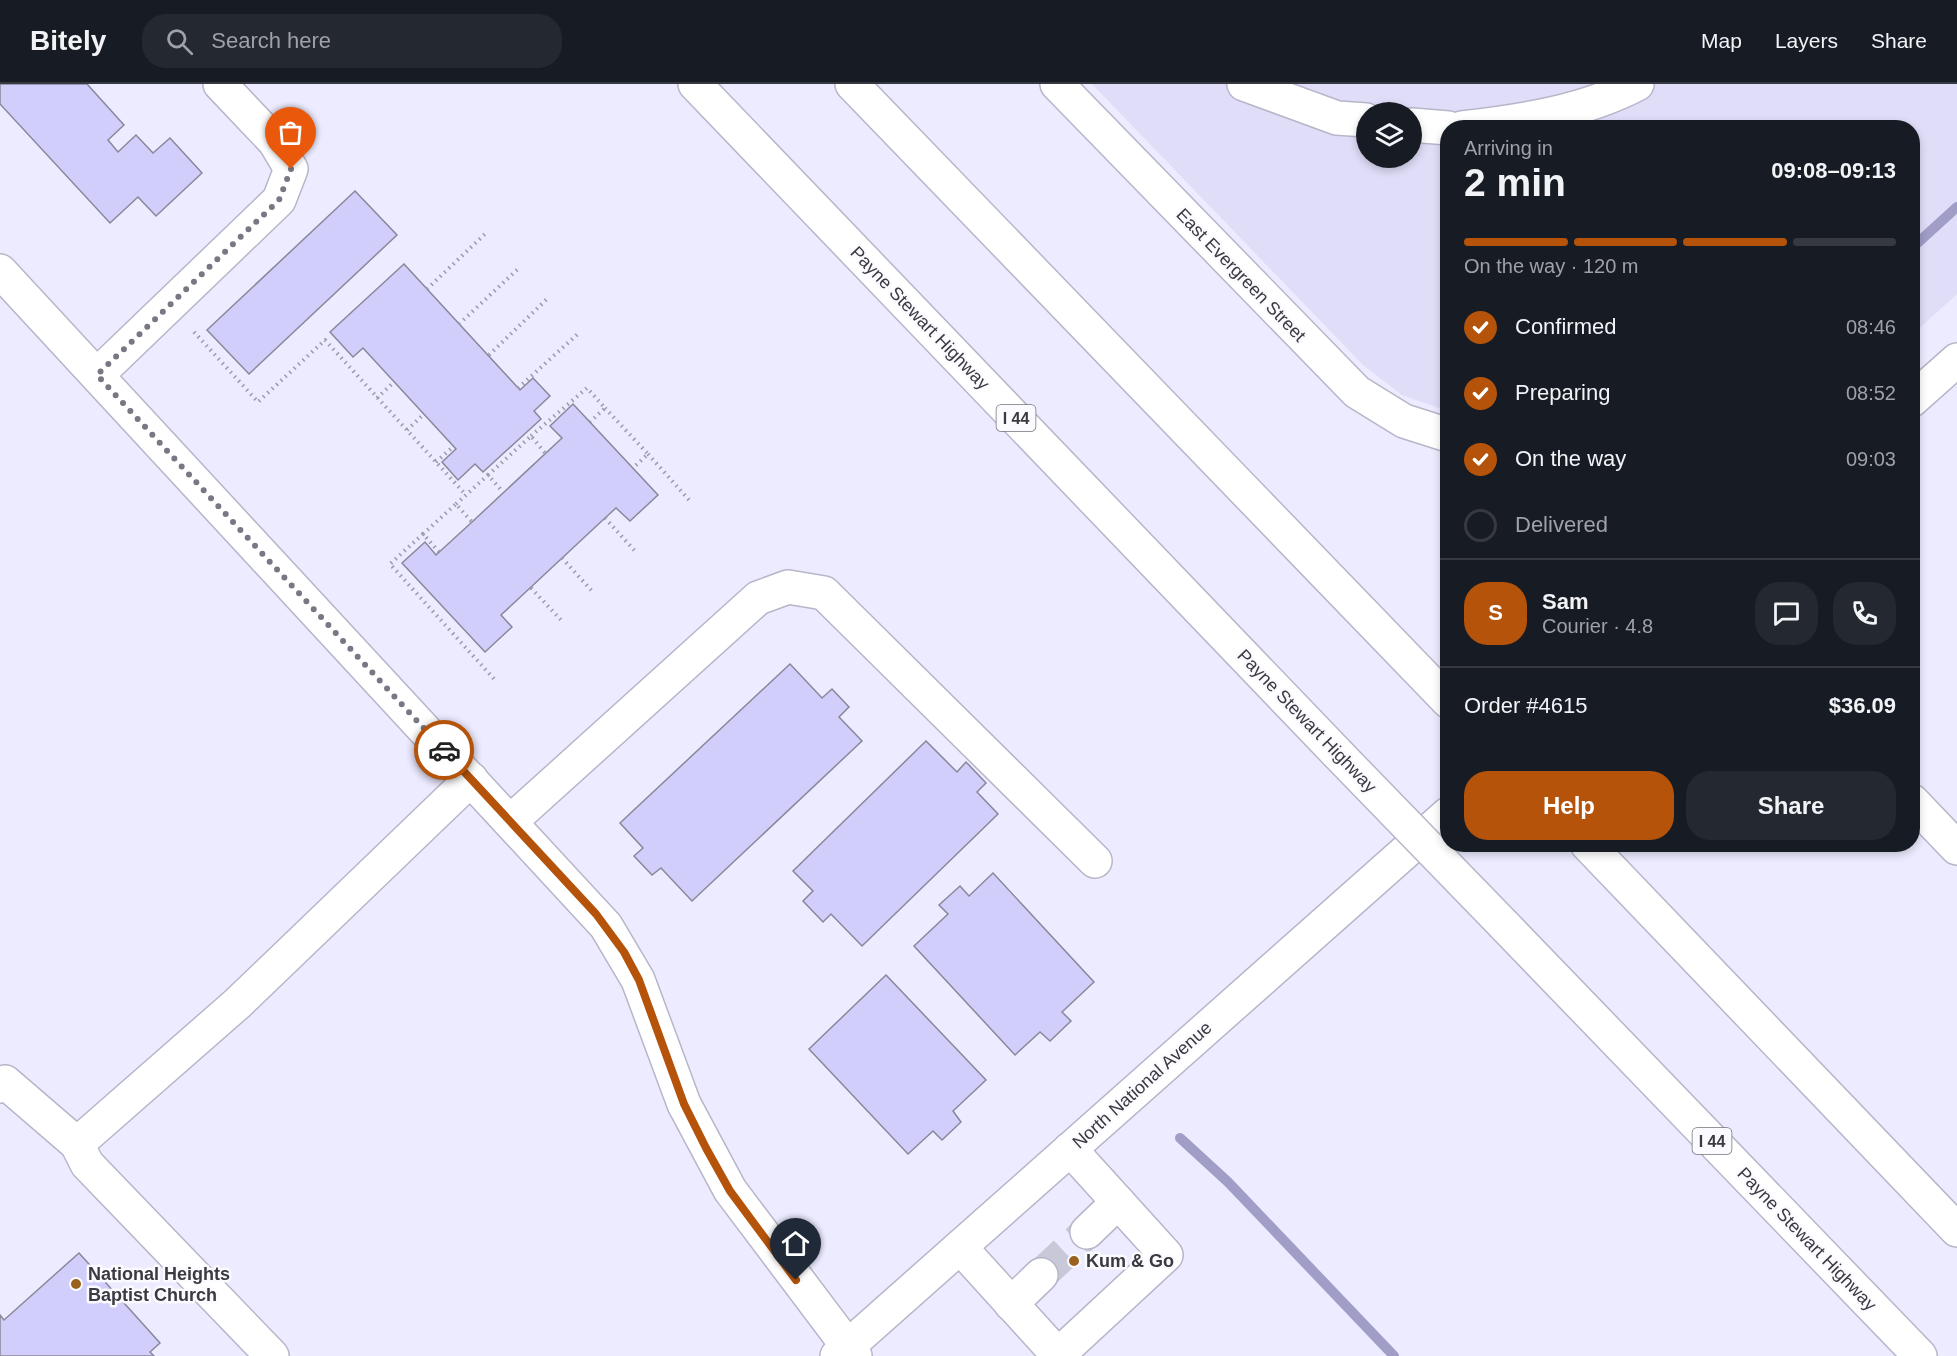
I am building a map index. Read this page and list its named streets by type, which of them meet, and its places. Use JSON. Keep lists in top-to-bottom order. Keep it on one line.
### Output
{"streets":{"main road":["East Evergreen Street","Payne Stewart Highway","I 44","North National Avenue"]},"places":["Kum & Go","National Heights Baptist Church"],"page":{"header":"Bitely","search":"Search here","nav":["Map","Layers","Share"],"heading":["2 min","Arriving in","09:08–09:13"],"panel":["Sam","Courier · 4.8","Order #4615","$36.09"],"bar":"On the way · 120 m","list":[["Confirmed","08:46"],["Preparing","08:52"],["On the way","09:03"],"Delivered"],"round":"S","buttons":["Help","Share"]}}
